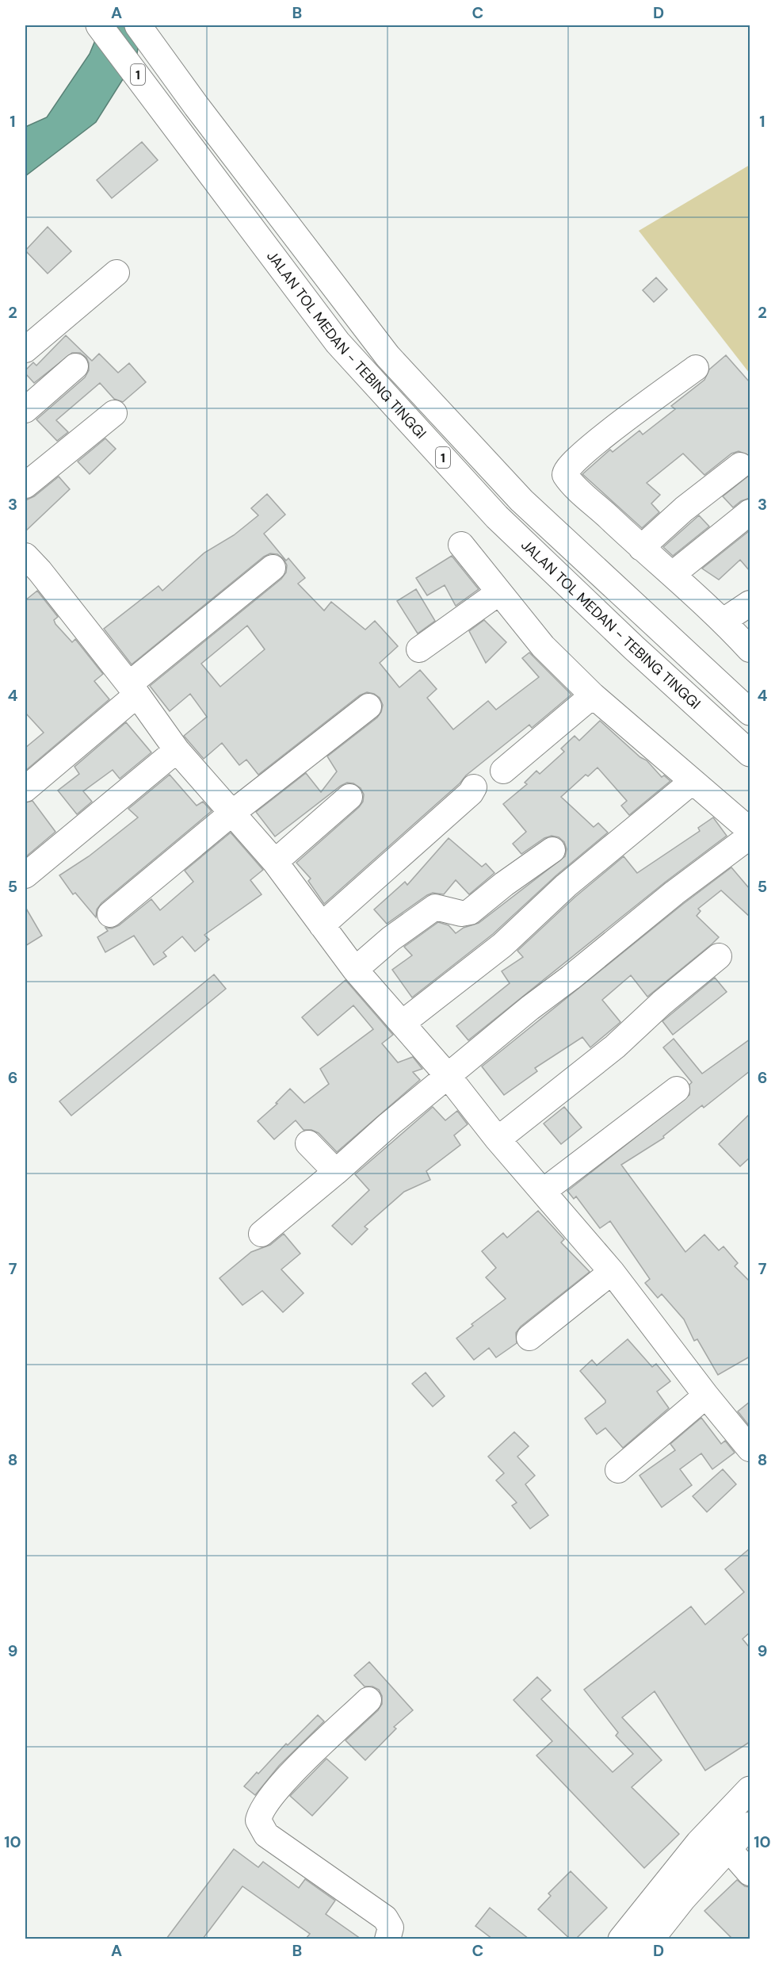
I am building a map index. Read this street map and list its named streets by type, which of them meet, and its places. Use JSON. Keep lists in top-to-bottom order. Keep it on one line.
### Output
{"streets":{"highway":["1","JALAN TOL MEDAN - TEBING TINGGI"]},"grid":{"columns":["A","B","C","D"],"rows":["1","2","3","4","5","6","7","8","9","10"]}}
